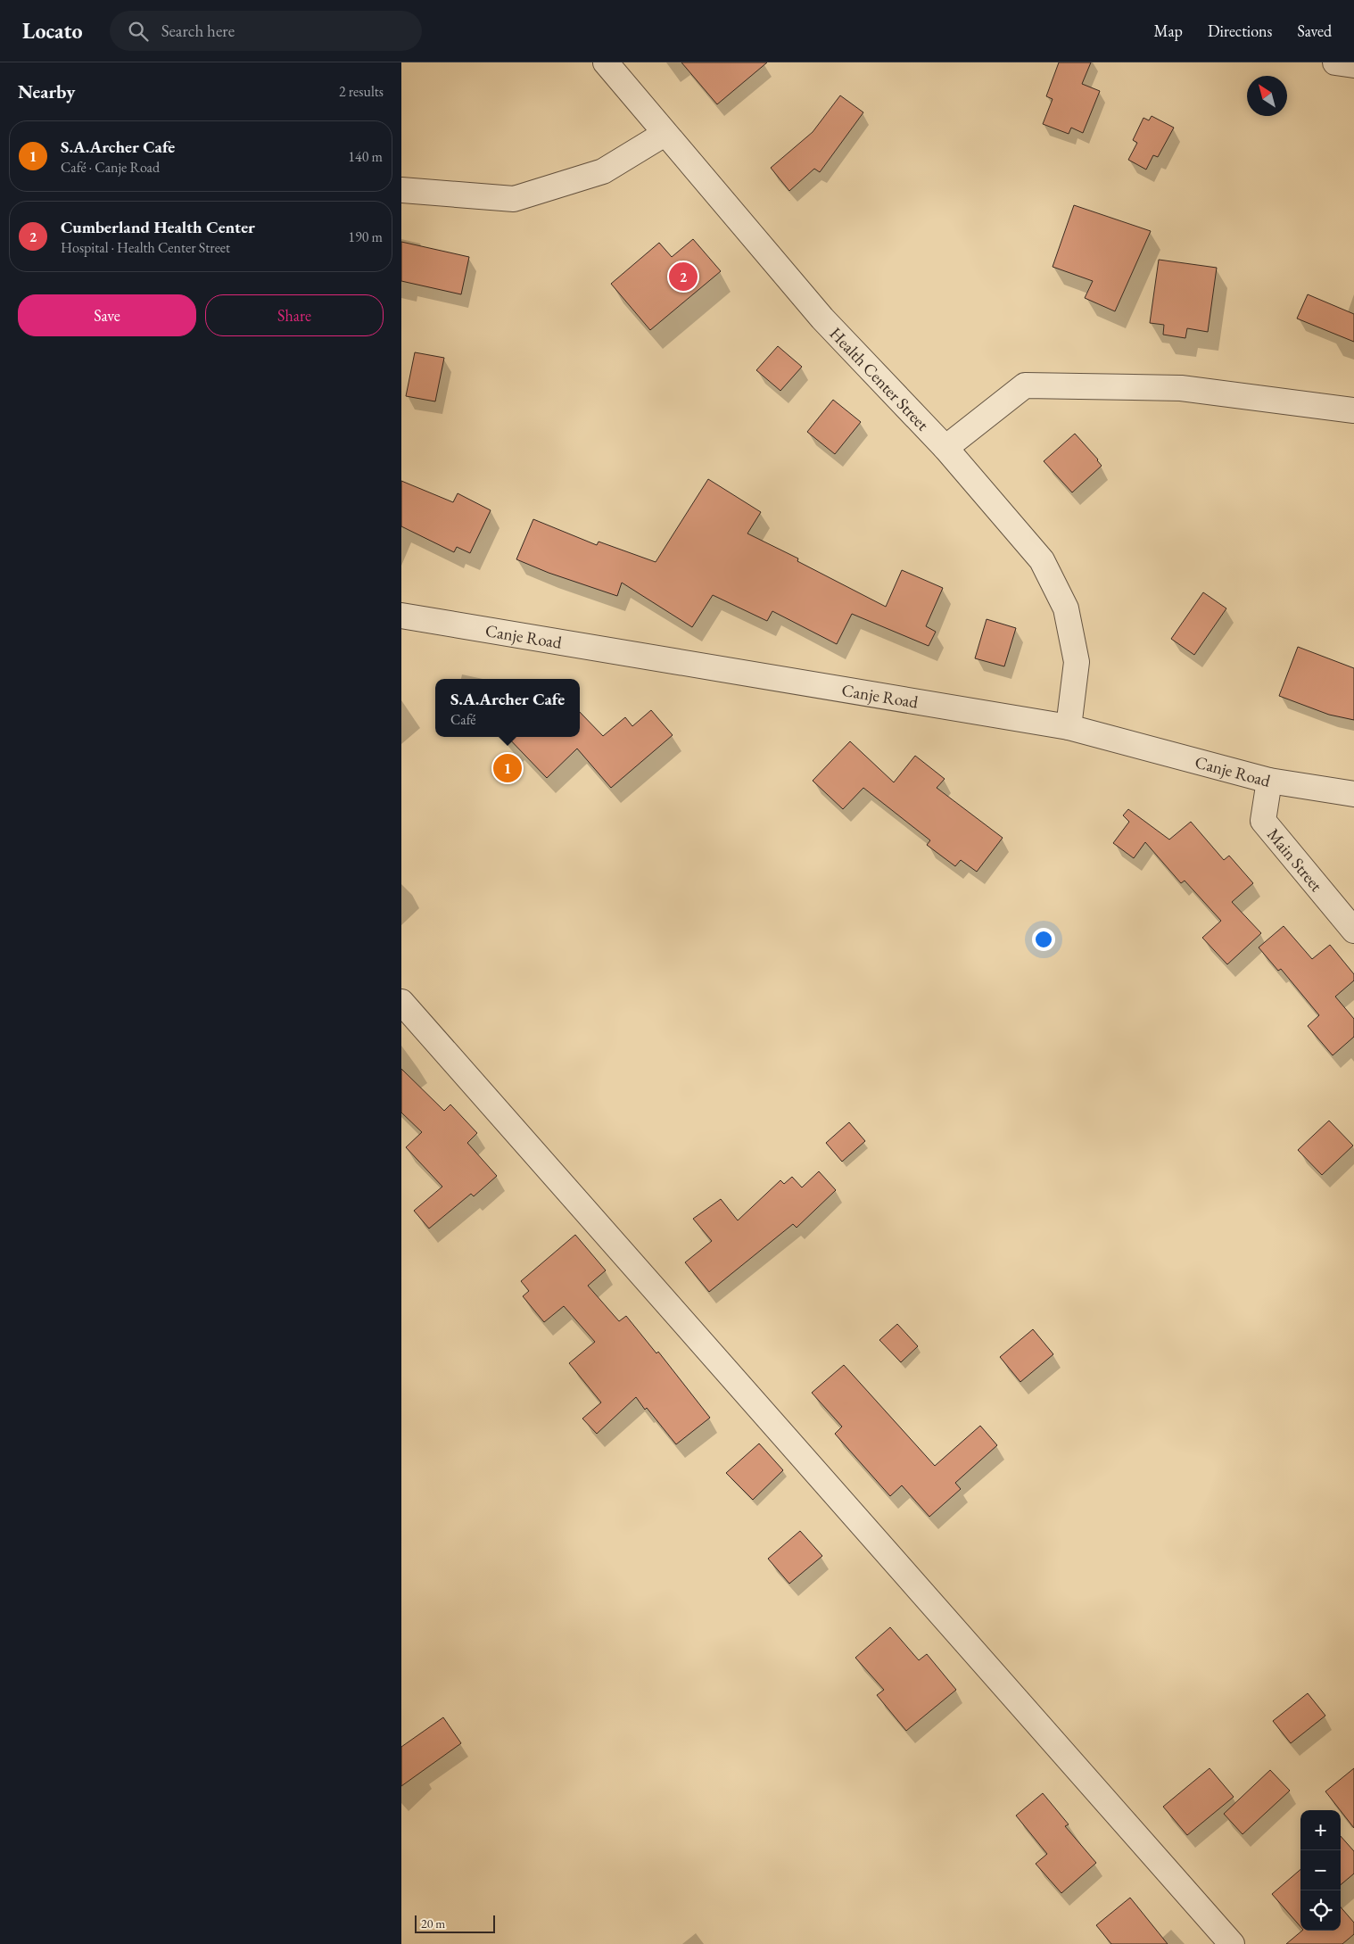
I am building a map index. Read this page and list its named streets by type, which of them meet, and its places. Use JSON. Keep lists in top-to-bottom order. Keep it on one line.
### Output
{"streets":{"street":["Health Center Street","Canje Road","Main Street"]},"crossings":[["Health Center Street","Canje Road"],["Canje Road","Main Street"]],"scale_bar":"20 m","north":"top left","page":{"header":"Locato","search":"Search here","nav":["Map","Directions","Saved"],"heading":["Nearby","2 results"],"list":[{"mark":"1","name":"S.A.Archer Cafe","note":"Café · Canje Road","value":"140 m"},{"mark":"2","name":"Cumberland Health Center","note":"Hospital · Health Center Street","value":"190 m"}],"pins":["2","1"],"buttons":["Save","Share"],"popup":["S.A.Archer Cafe","Café"],"map_buttons":["+","−"],"scale":"20 m"}}
